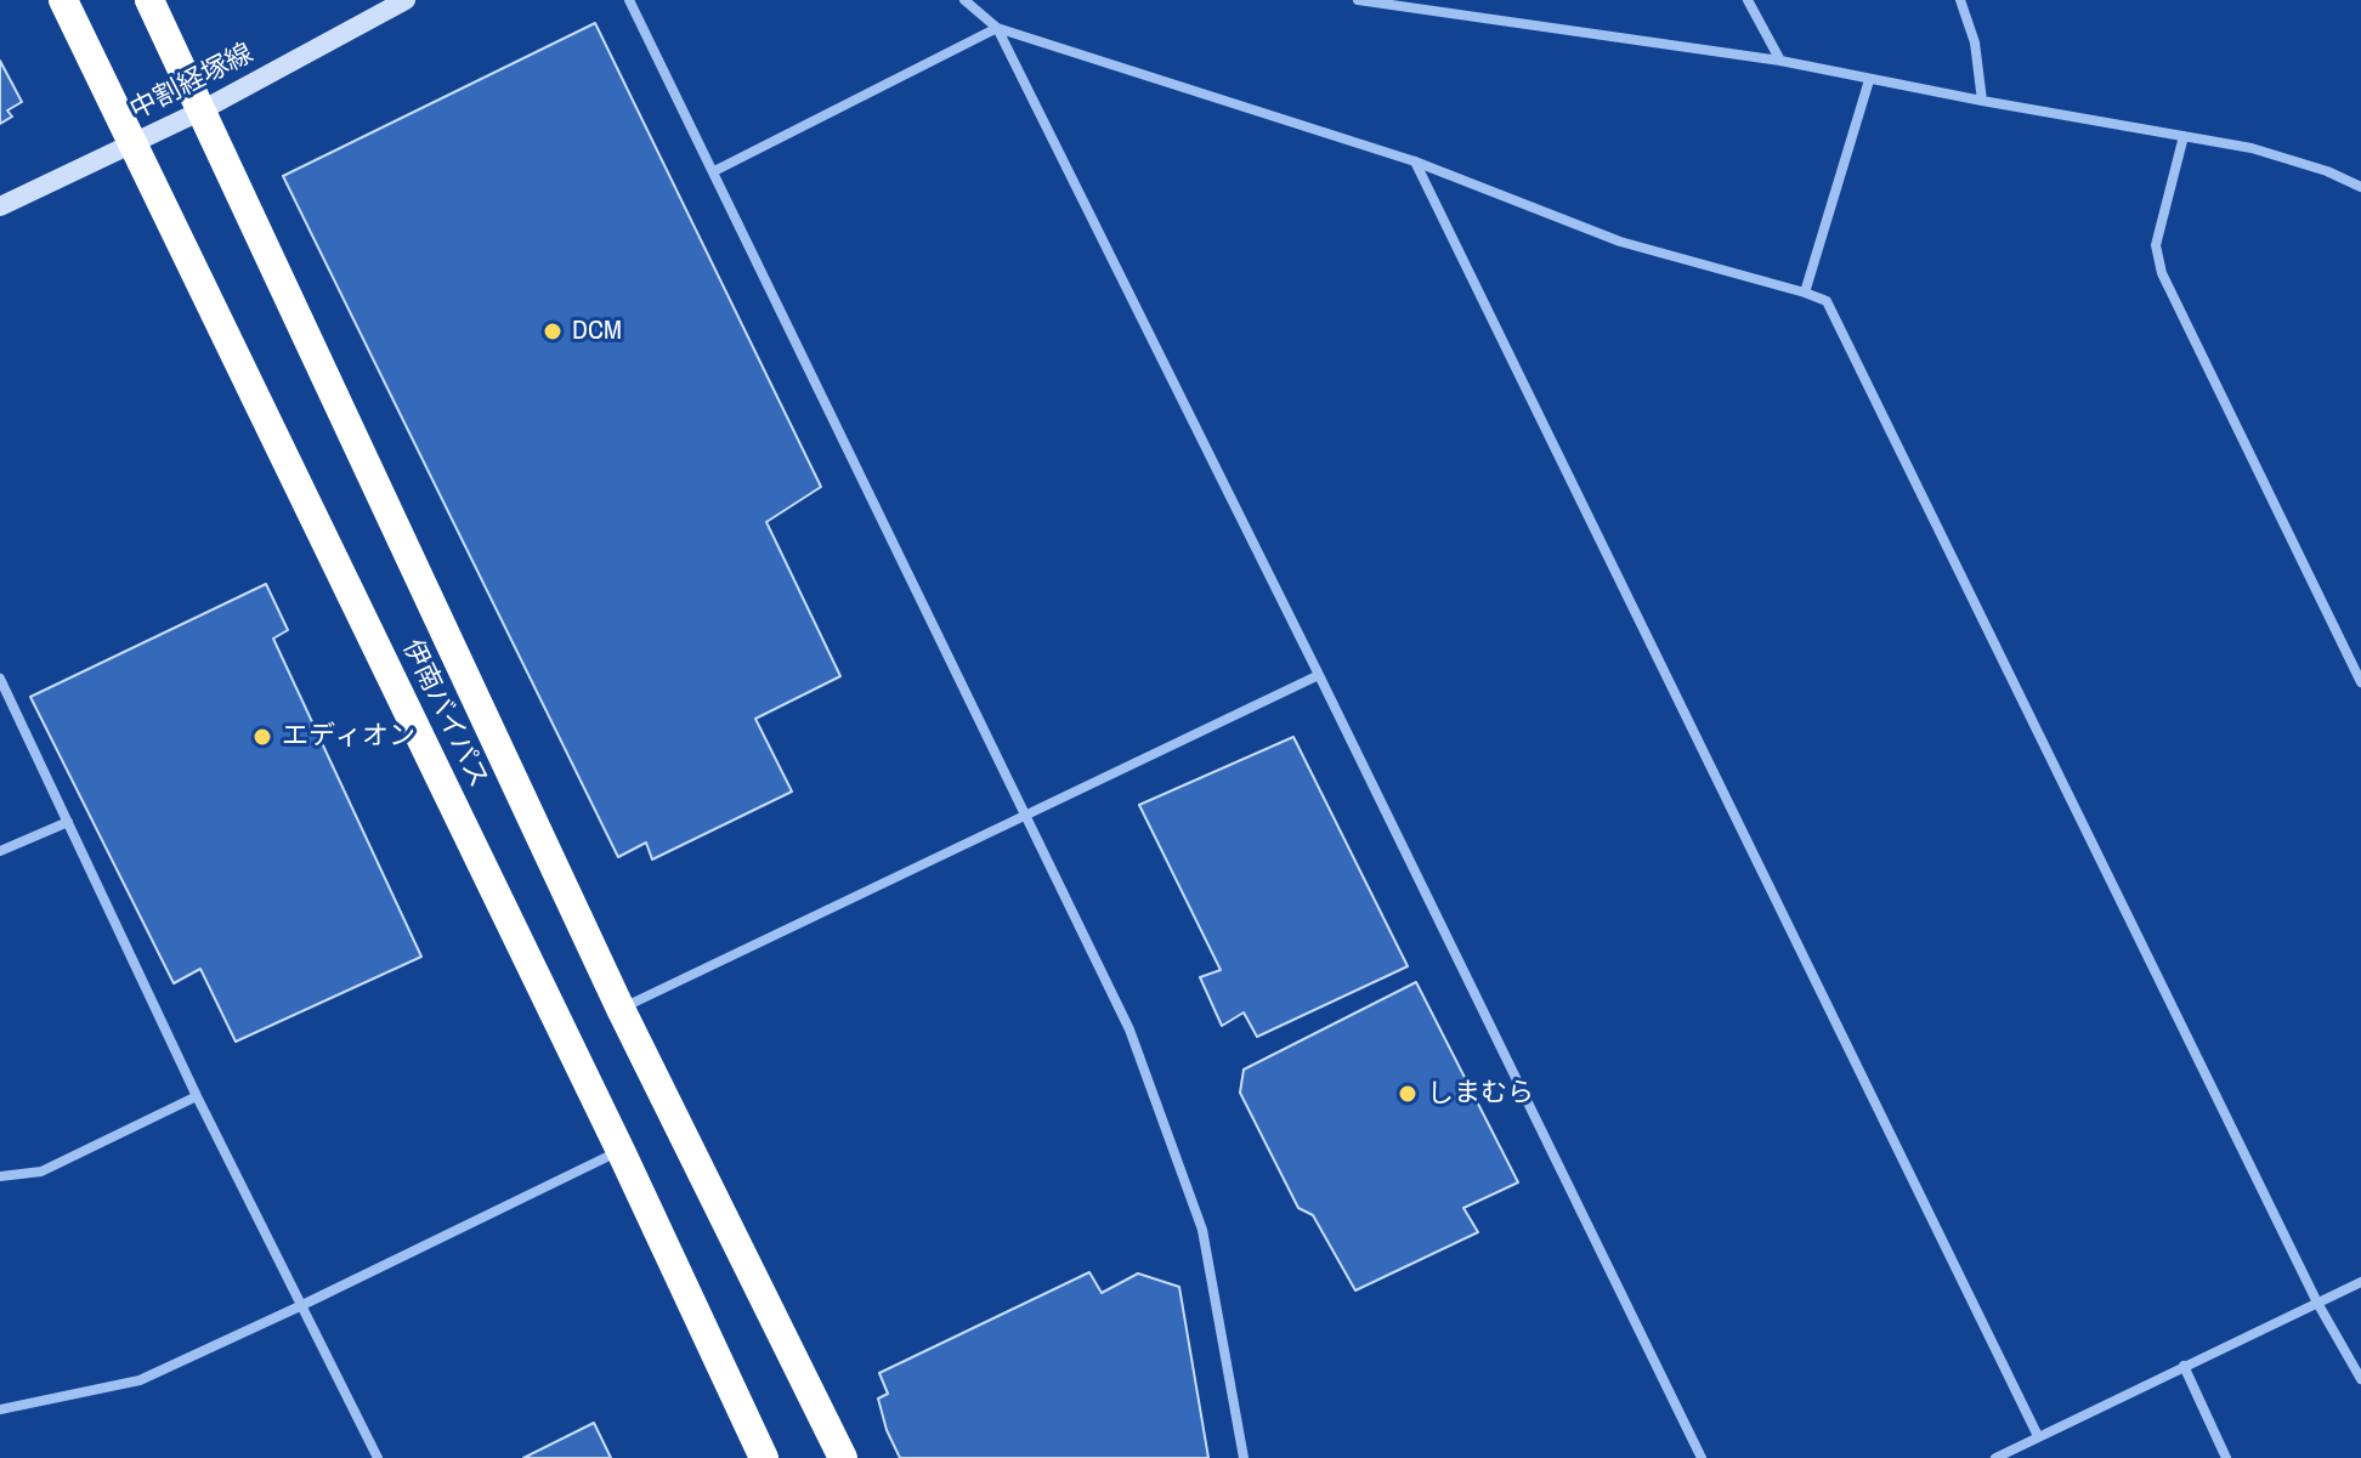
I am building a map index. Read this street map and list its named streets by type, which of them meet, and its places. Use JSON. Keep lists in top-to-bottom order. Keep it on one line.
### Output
{"streets":{"highway":["伊南バイパス"],"street":["中割経塚線"]},"crossings":[["中割経塚線","伊南バイパス"]],"places":["DCM","エディオン","しまむら"]}
